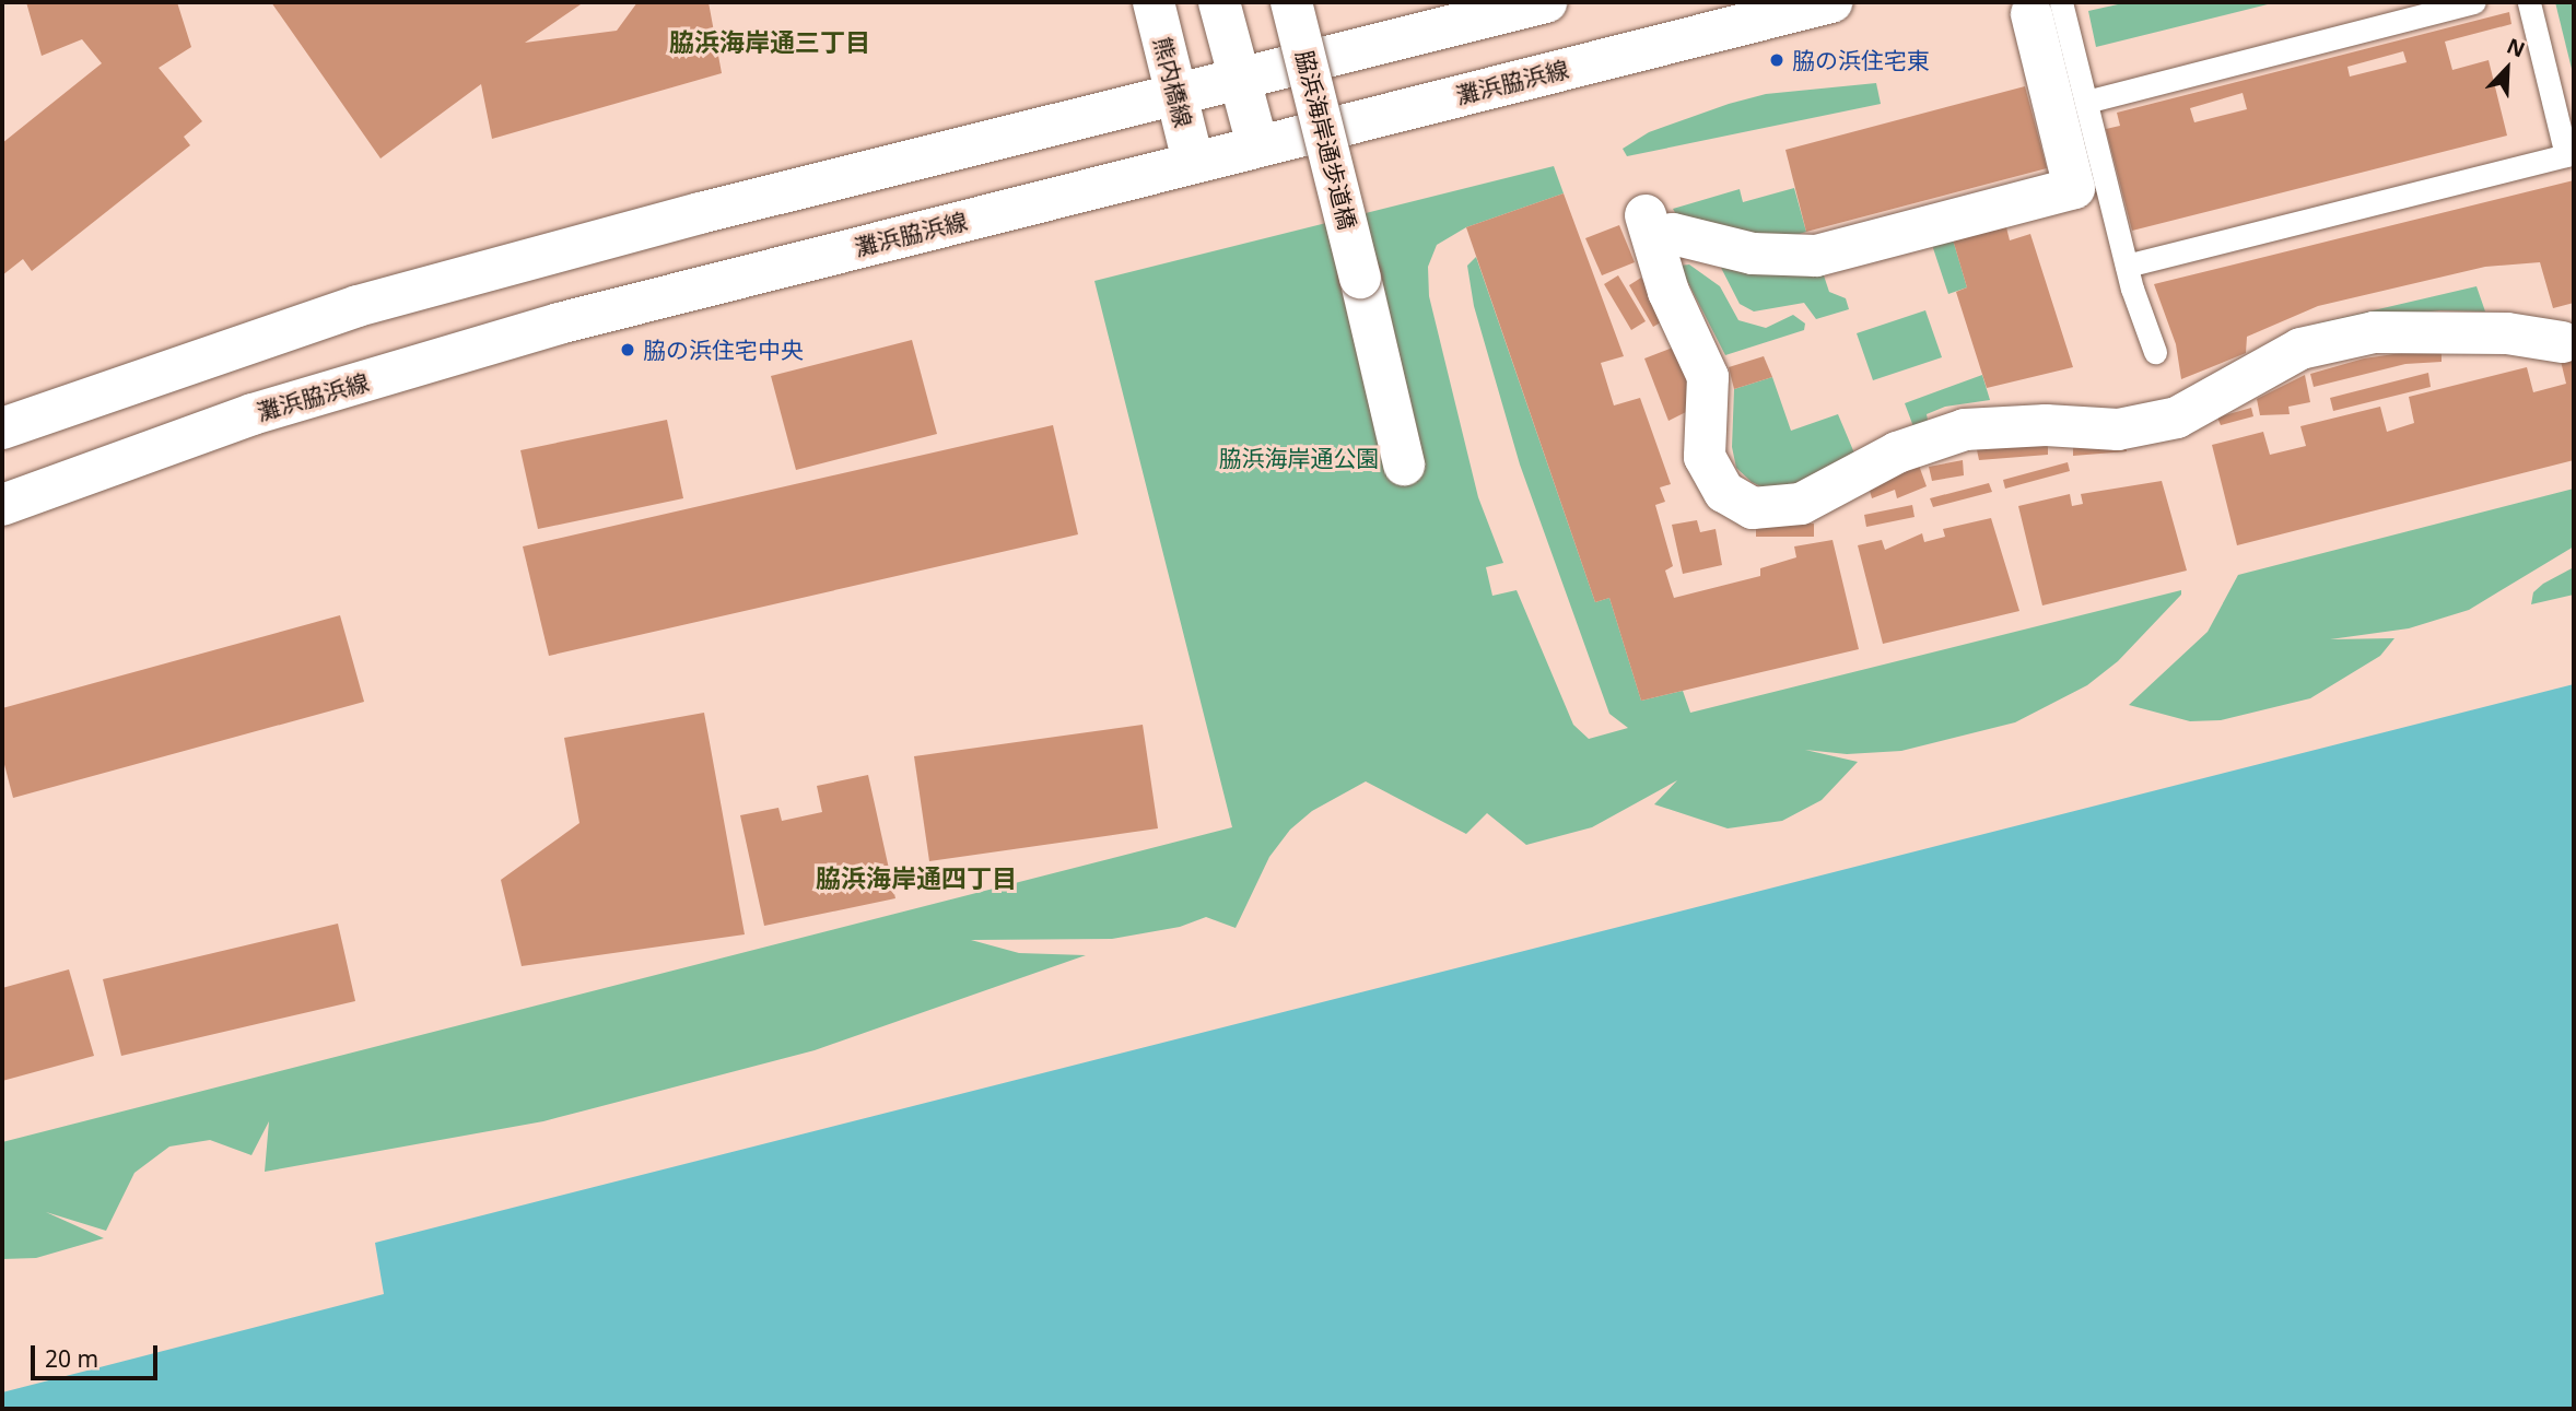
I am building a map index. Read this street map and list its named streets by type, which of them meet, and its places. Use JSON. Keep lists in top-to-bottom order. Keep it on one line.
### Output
{"streets":{"street":["熊内橋線","灘浜脇浜線","脇浜海岸通歩道橋"]},"crossings":[["熊内橋線","灘浜脇浜線"]],"districts":["脇浜海岸通三丁目","脇浜海岸通四丁目"],"parks":["脇浜海岸通公園"],"places":["脇の浜住宅東","脇の浜住宅中央"],"scale_bar":"20 m","north":"top right"}
